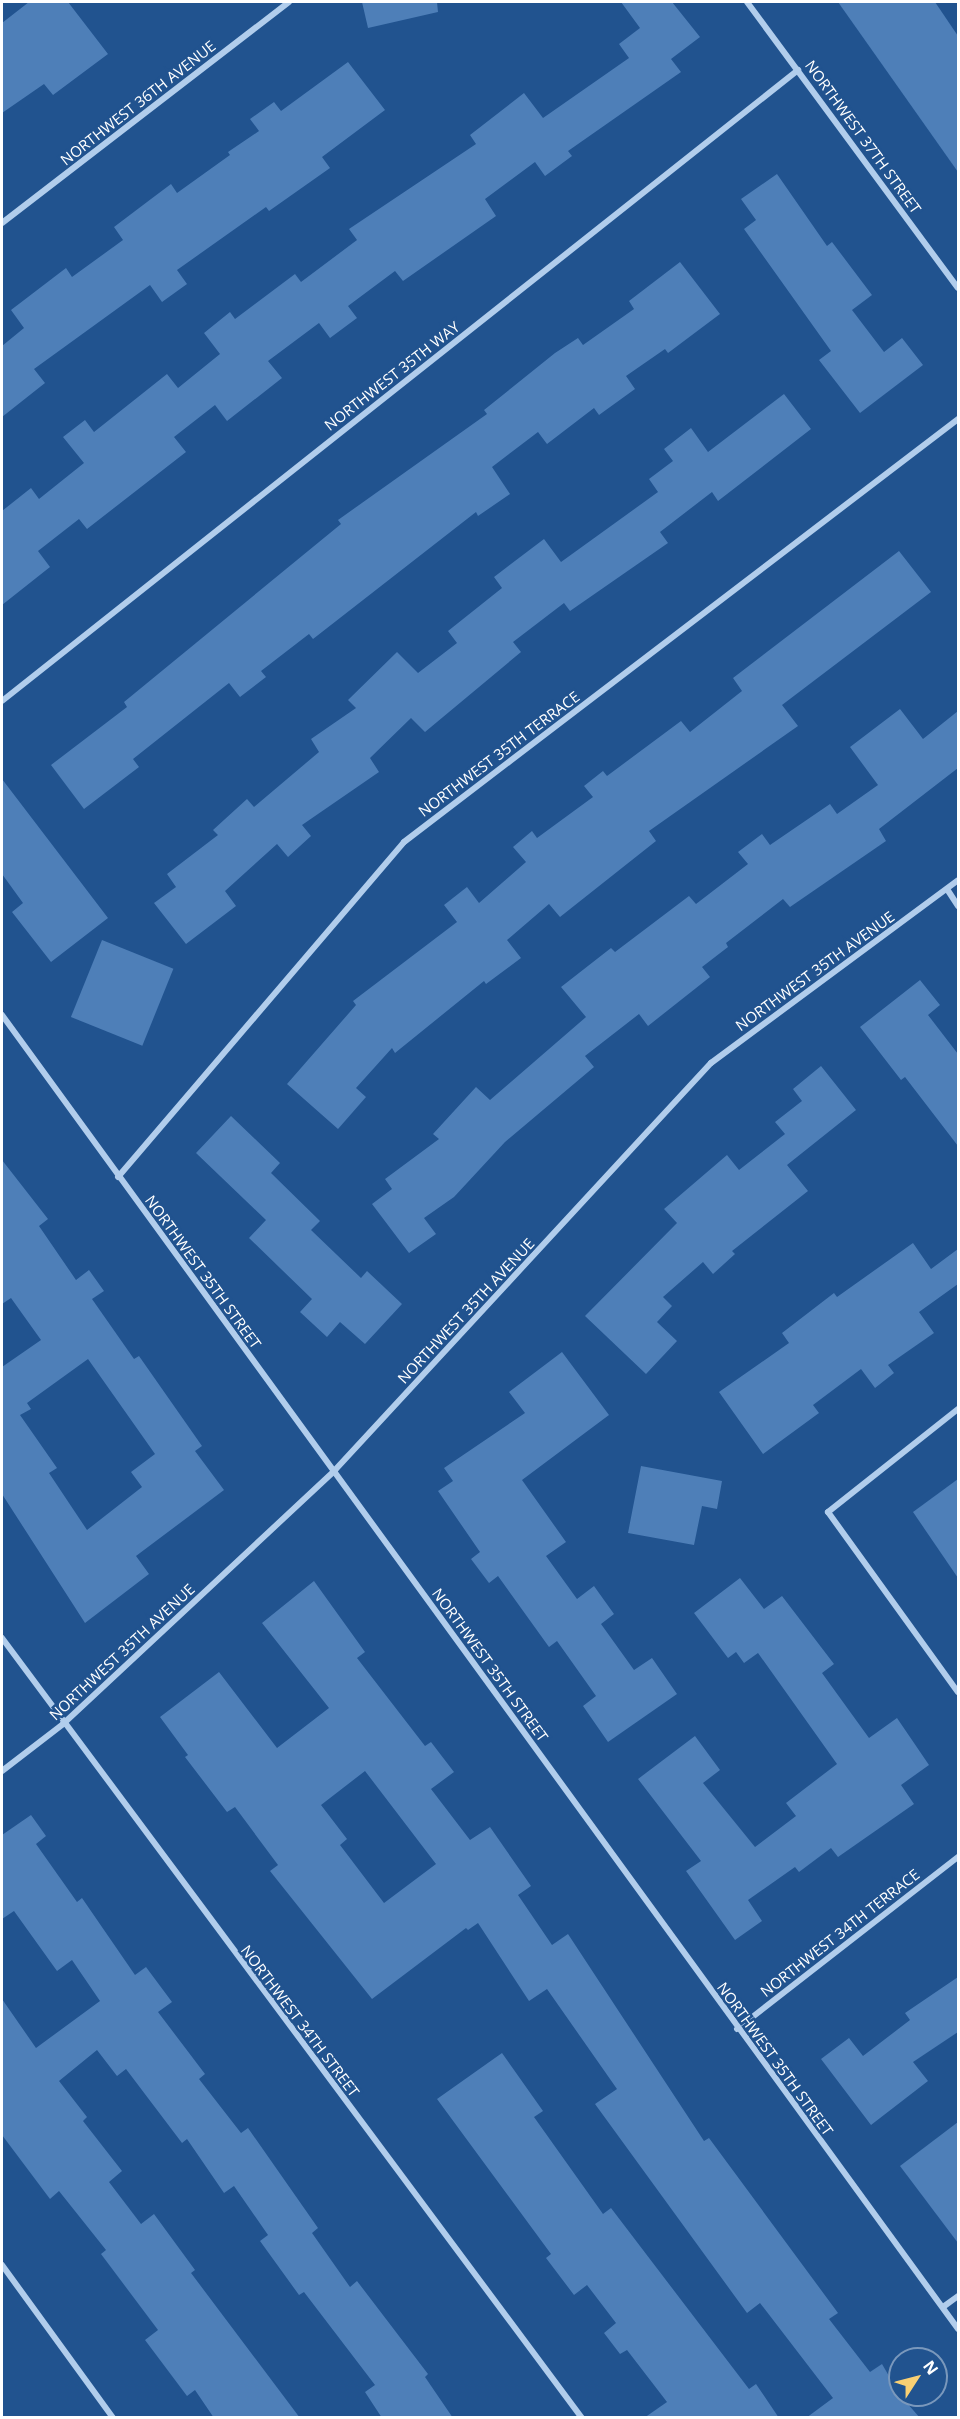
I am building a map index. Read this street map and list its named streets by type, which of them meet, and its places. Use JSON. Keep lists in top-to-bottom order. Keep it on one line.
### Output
{"streets":{"street":["NORTHWEST 36TH AVENUE","NORTHWEST 37TH STREET","NORTHWEST 35TH WAY","NORTHWEST 35TH TERRACE","NORTHWEST 35TH AVENUE","NORTHWEST 35TH STREET","NORTHWEST 34TH TERRACE","NORTHWEST 34TH STREET"]},"crossings":[["NORTHWEST 37TH STREET","NORTHWEST 35TH WAY"],["NORTHWEST 35TH TERRACE","NORTHWEST 35TH STREET"],["NORTHWEST 35TH AVENUE","NORTHWEST 35TH STREET"],["NORTHWEST 35TH AVENUE","NORTHWEST 34TH STREET"],["NORTHWEST 35TH STREET","NORTHWEST 34TH TERRACE"]],"north":"top right"}
